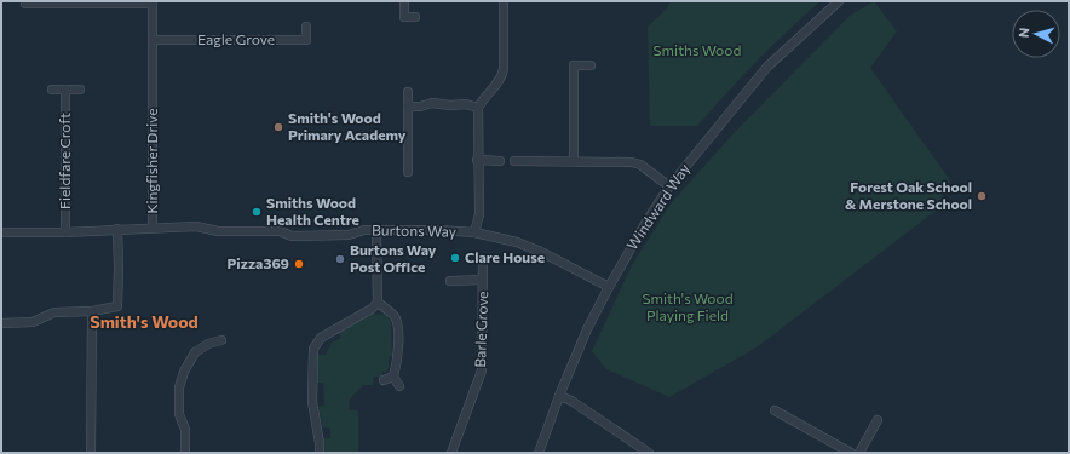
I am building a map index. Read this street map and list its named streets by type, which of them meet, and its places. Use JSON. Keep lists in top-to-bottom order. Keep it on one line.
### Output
{"streets":{"street":["Eagle Grove","Fieldfare Croft","Kingfisher Drive","Windward Way","Burtons Way","Barle Grove"]},"crossings":[["Eagle Grove","Kingfisher Drive"],["Fieldfare Croft","Kingfisher Drive"],["Kingfisher Drive","Burtons Way"],["Windward Way","Burtons Way"]],"districts":["Smith's Wood"],"parks":["Smiths Wood","Smith's Wood Playing Field"],"places":["Smith's Wood Primary Academy","Forest Oak School & Merstone School","Smiths Wood Health Centre","Clare House","Burtons Way Post Office","Pizza369"],"north":"left"}
